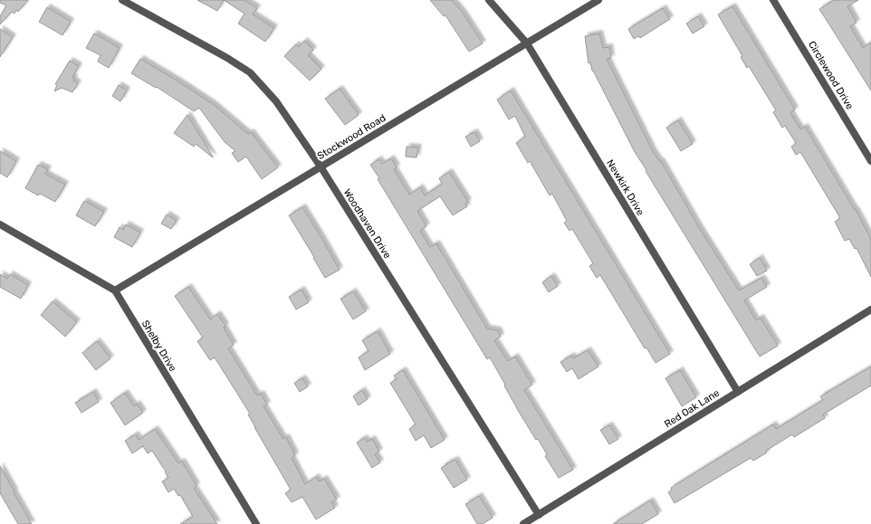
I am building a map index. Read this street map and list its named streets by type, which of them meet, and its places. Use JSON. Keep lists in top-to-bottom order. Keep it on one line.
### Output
{"streets":{"street":["Circlewood Drive","Stockwood Road","Newkirk Drive","Woodhaven Drive","Shelby Drive","Red Oak Lane"]},"crossings":[["Stockwood Road","Newkirk Drive"],["Stockwood Road","Woodhaven Drive"],["Stockwood Road","Shelby Drive"],["Newkirk Drive","Red Oak Lane"],["Woodhaven Drive","Red Oak Lane"]]}
